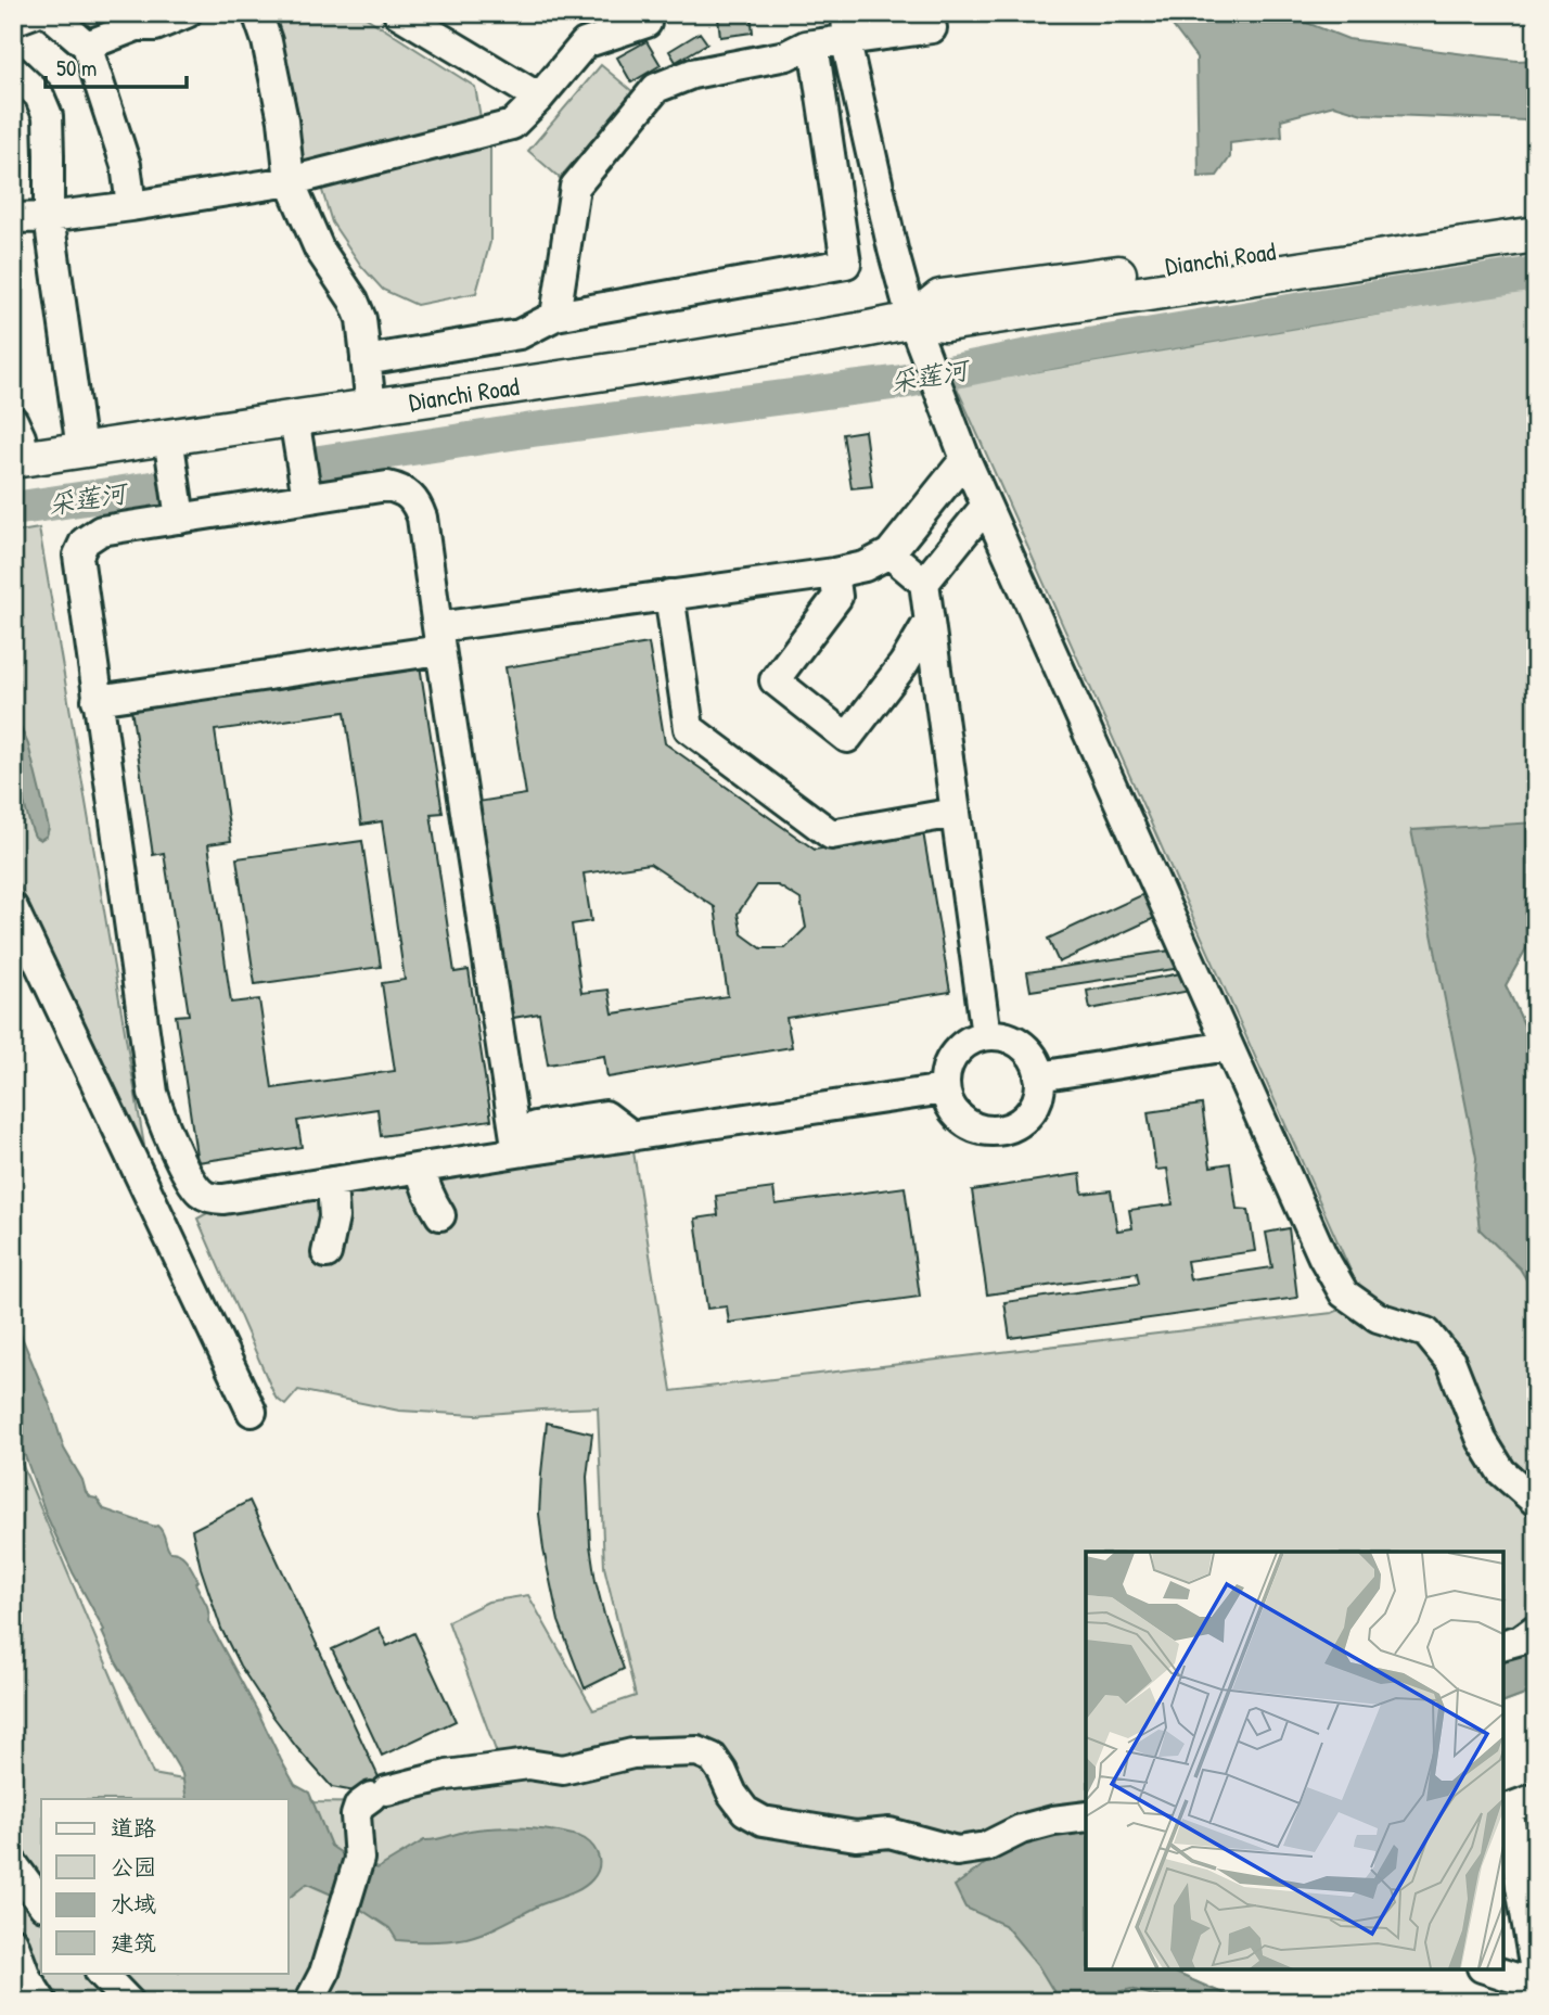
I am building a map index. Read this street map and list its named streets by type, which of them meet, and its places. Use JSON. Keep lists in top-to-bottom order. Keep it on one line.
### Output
{"streets":{"main road":["Dianchi Road"]},"water":["采莲河"],"legend":["道路","公园","水域","建筑"],"scale_bar":"50 m"}
